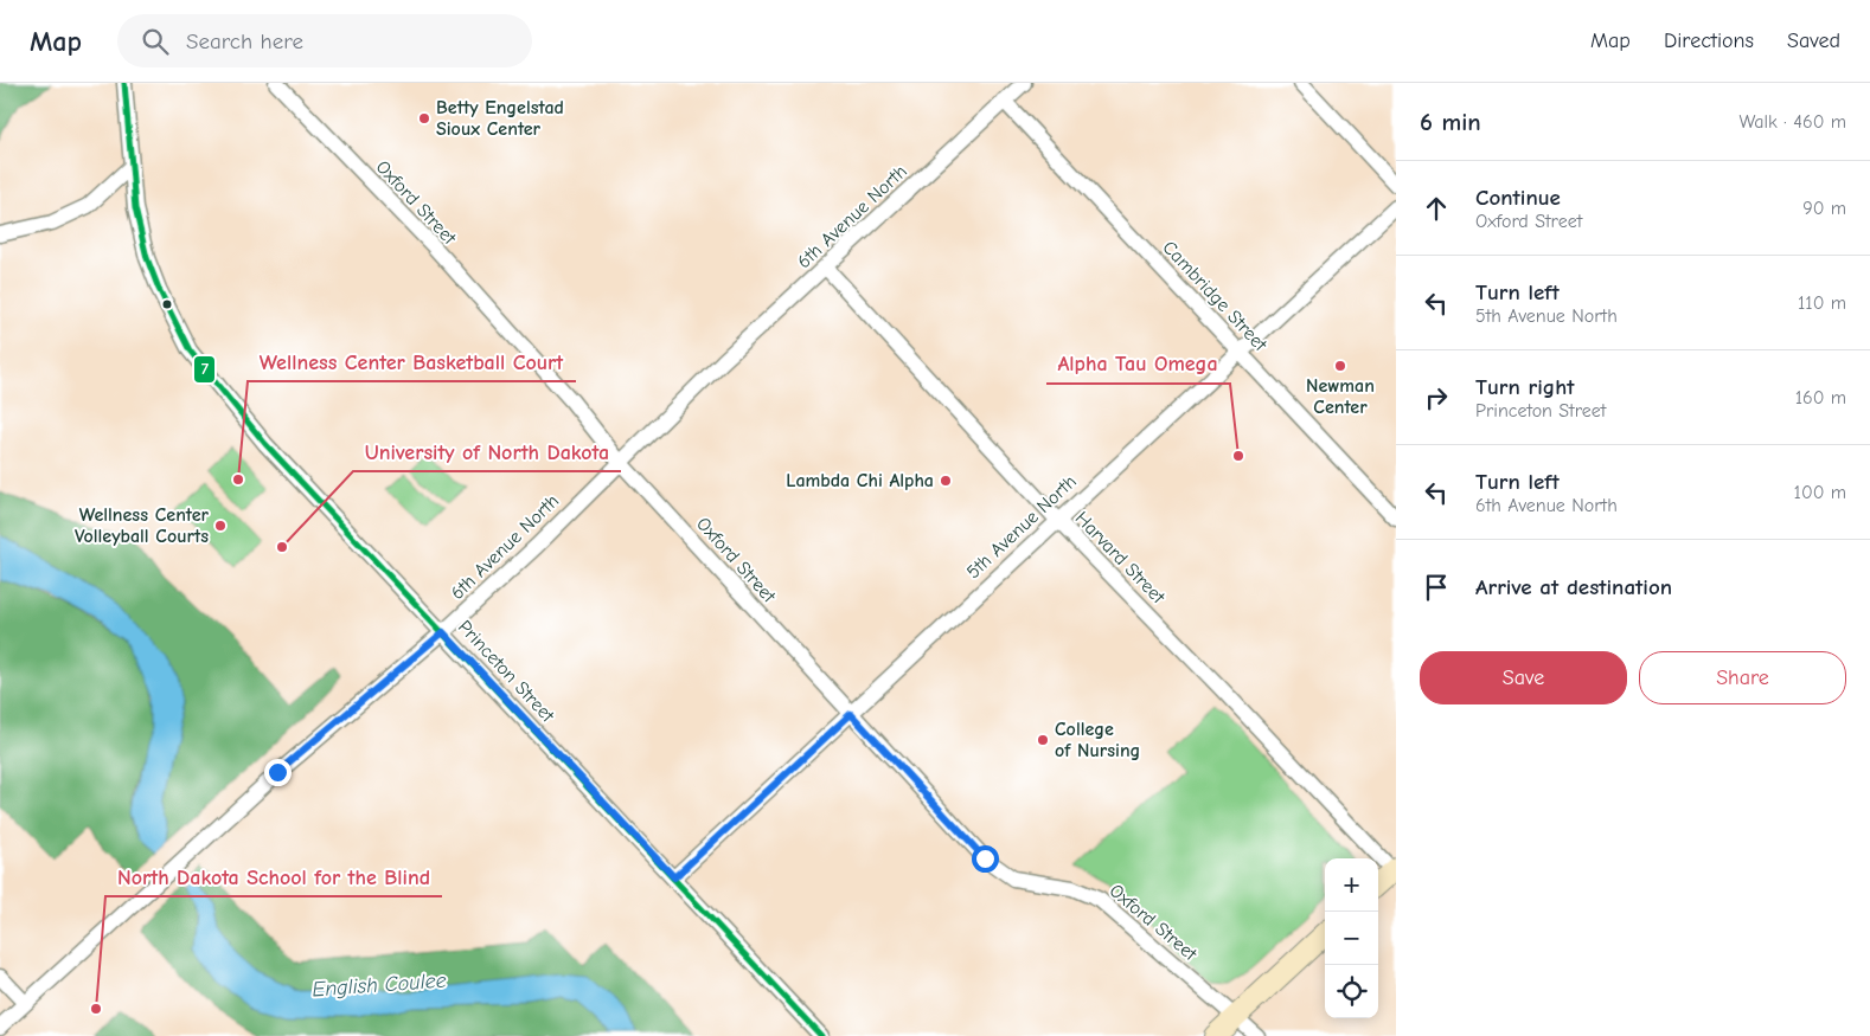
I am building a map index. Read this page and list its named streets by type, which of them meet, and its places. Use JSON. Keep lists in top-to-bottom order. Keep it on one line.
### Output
{"streets":{"street":["Oxford Street","6th Avenue North","Cambridge Street","5th Avenue North","Harvard Street","Princeton Street"]},"crossings":[["Oxford Street","6th Avenue North"],["Oxford Street","5th Avenue North"],["6th Avenue North","Cambridge Street"],["6th Avenue North","Harvard Street"],["6th Avenue North","Princeton Street"],["Cambridge Street","5th Avenue North"],["5th Avenue North","Harvard Street"],["5th Avenue North","Princeton Street"]],"water":["English Coulee"],"places":["Betty Engelstad Sioux Center","Newman Center","Alpha Tau Omega","Wellness Center Basketball Court","Lambda Chi Alpha","Wellness Center Volleyball Courts","University of North Dakota","College of Nursing","North Dakota School for the Blind"],"lines":["transit line 7"],"page":{"header":"Map","search":"Search here","nav":["Map","Directions","Saved"],"heading":["6 min","Walk · 460 m"],"list":[["Continue","Oxford Street","90 m"],["Turn left","5th Avenue North","110 m"],["Turn right","Princeton Street","160 m"],["Turn left","6th Avenue North","100 m"],"Arrive at destination"],"buttons":["Save","Share"],"map_buttons":["+","−"]}}
